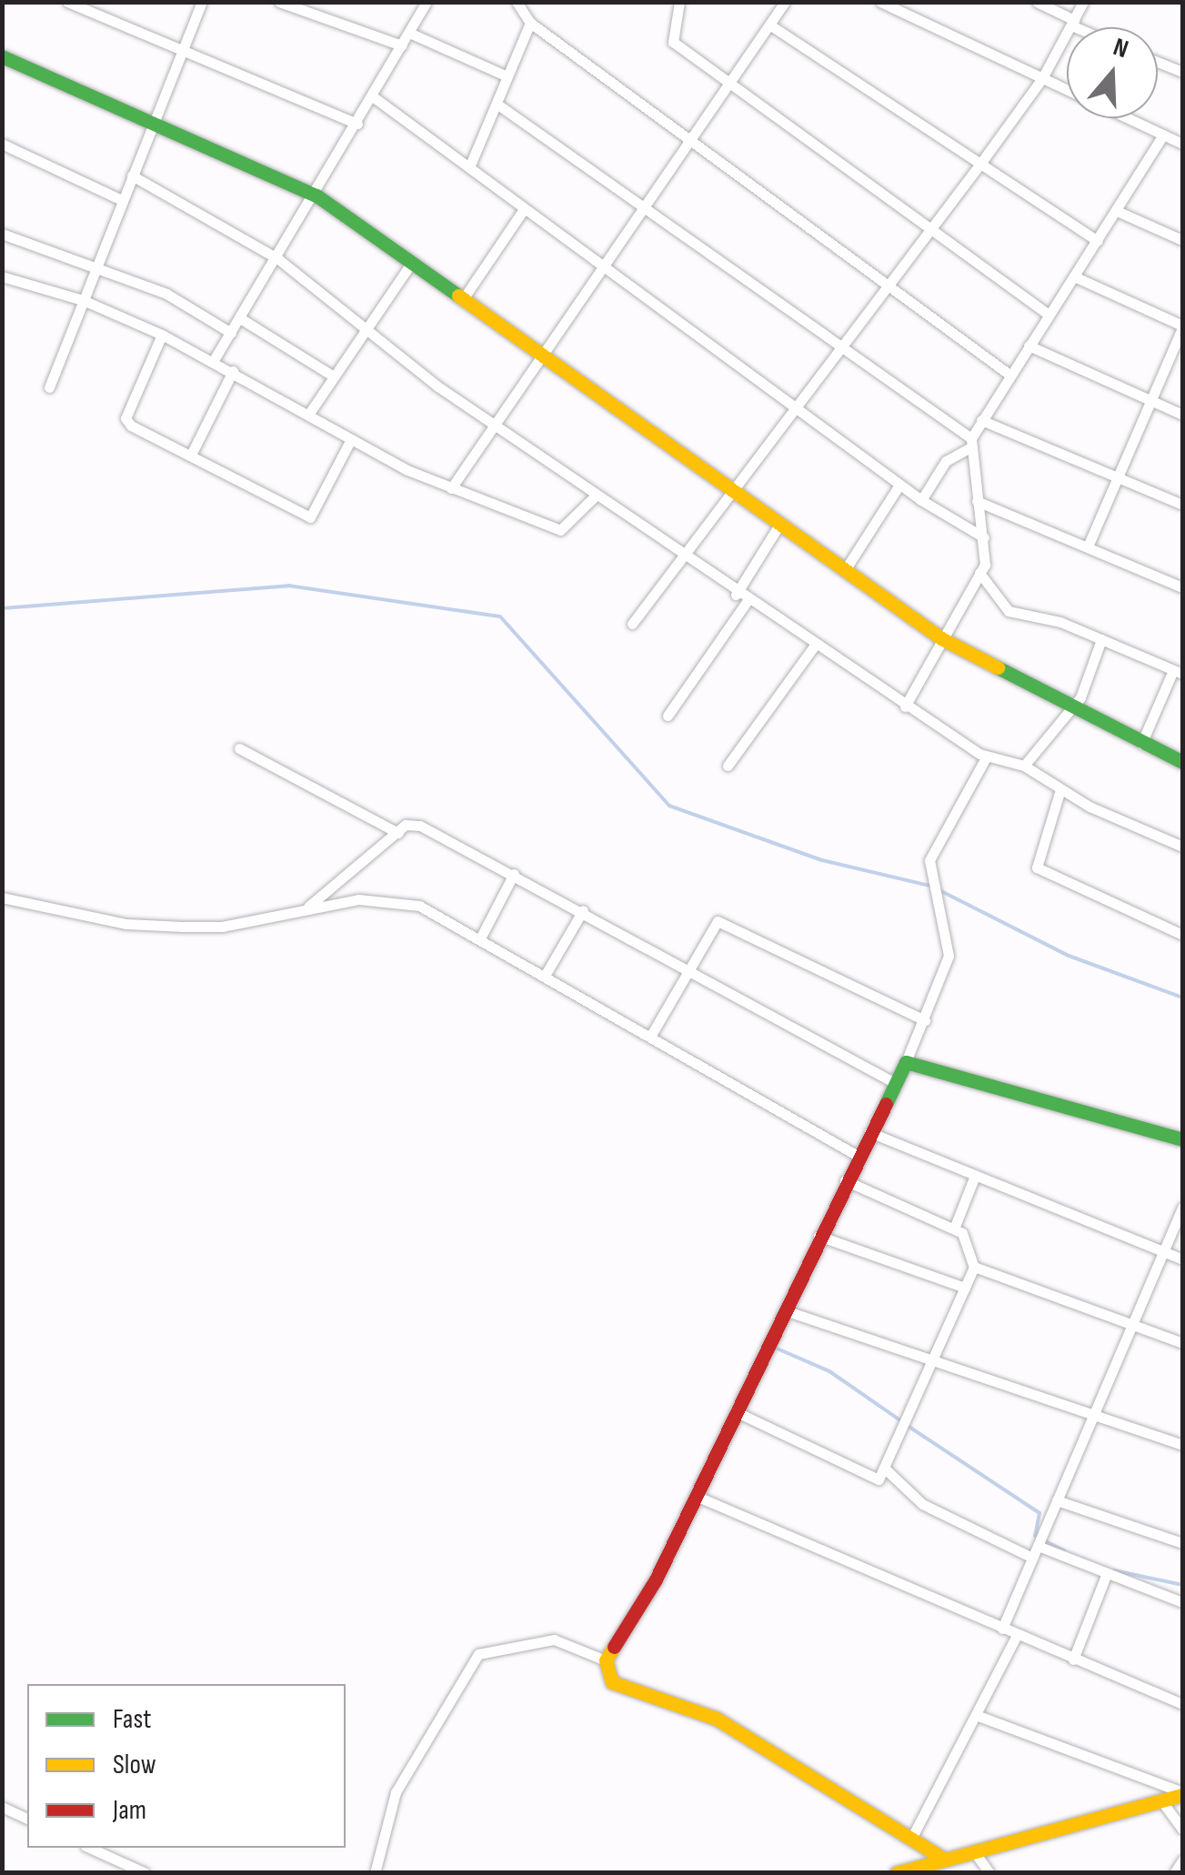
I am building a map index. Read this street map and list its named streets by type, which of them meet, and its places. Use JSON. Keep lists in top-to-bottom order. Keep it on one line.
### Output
{"legend":["Fast","Slow","Jam"],"north":"top"}
